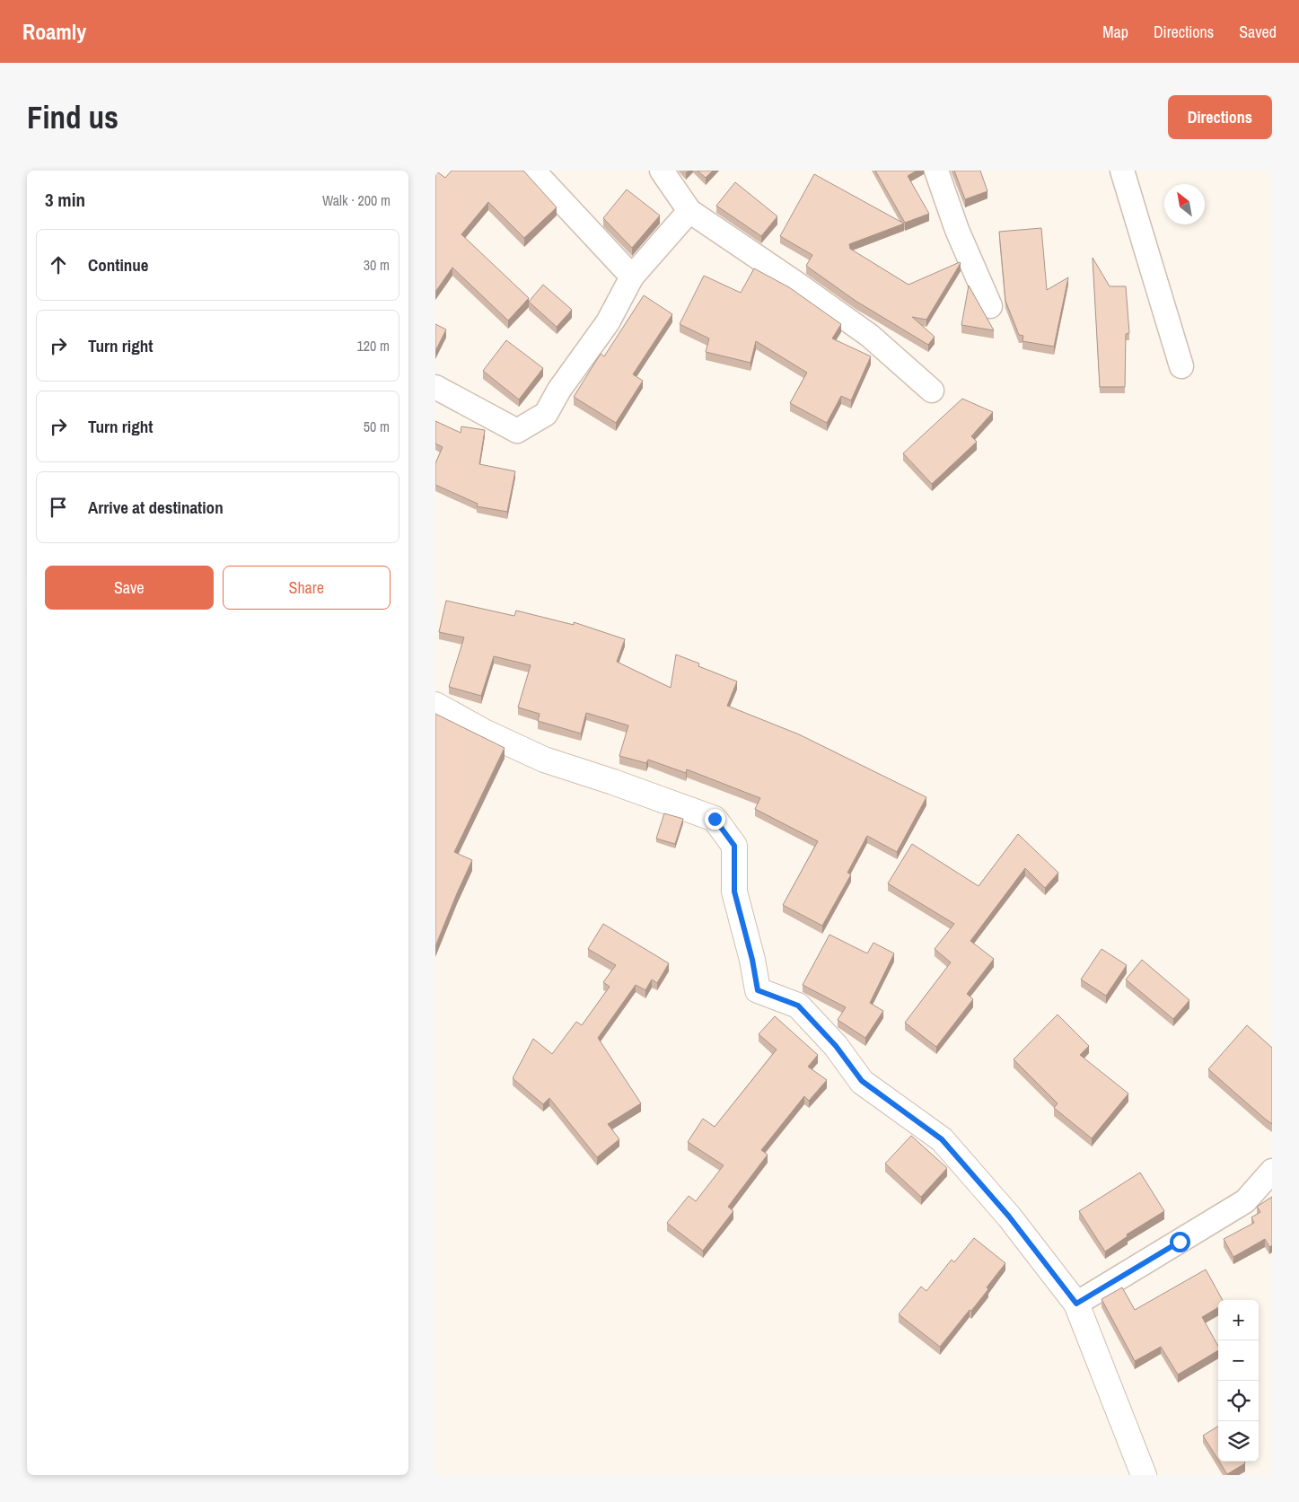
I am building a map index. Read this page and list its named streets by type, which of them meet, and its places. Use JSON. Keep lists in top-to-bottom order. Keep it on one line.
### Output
{"north":"top left","page":{"header":"Roamly","nav":["Map","Directions","Saved"],"buttons":["Directions",["Save","Share"]],"title":"Find us","heading":["3 min","Walk · 200 m"],"list":[["Continue","30 m"],["Turn right","120 m"],["Turn right","50 m"],"Arrive at destination"],"map_buttons":["+","−"]}}
